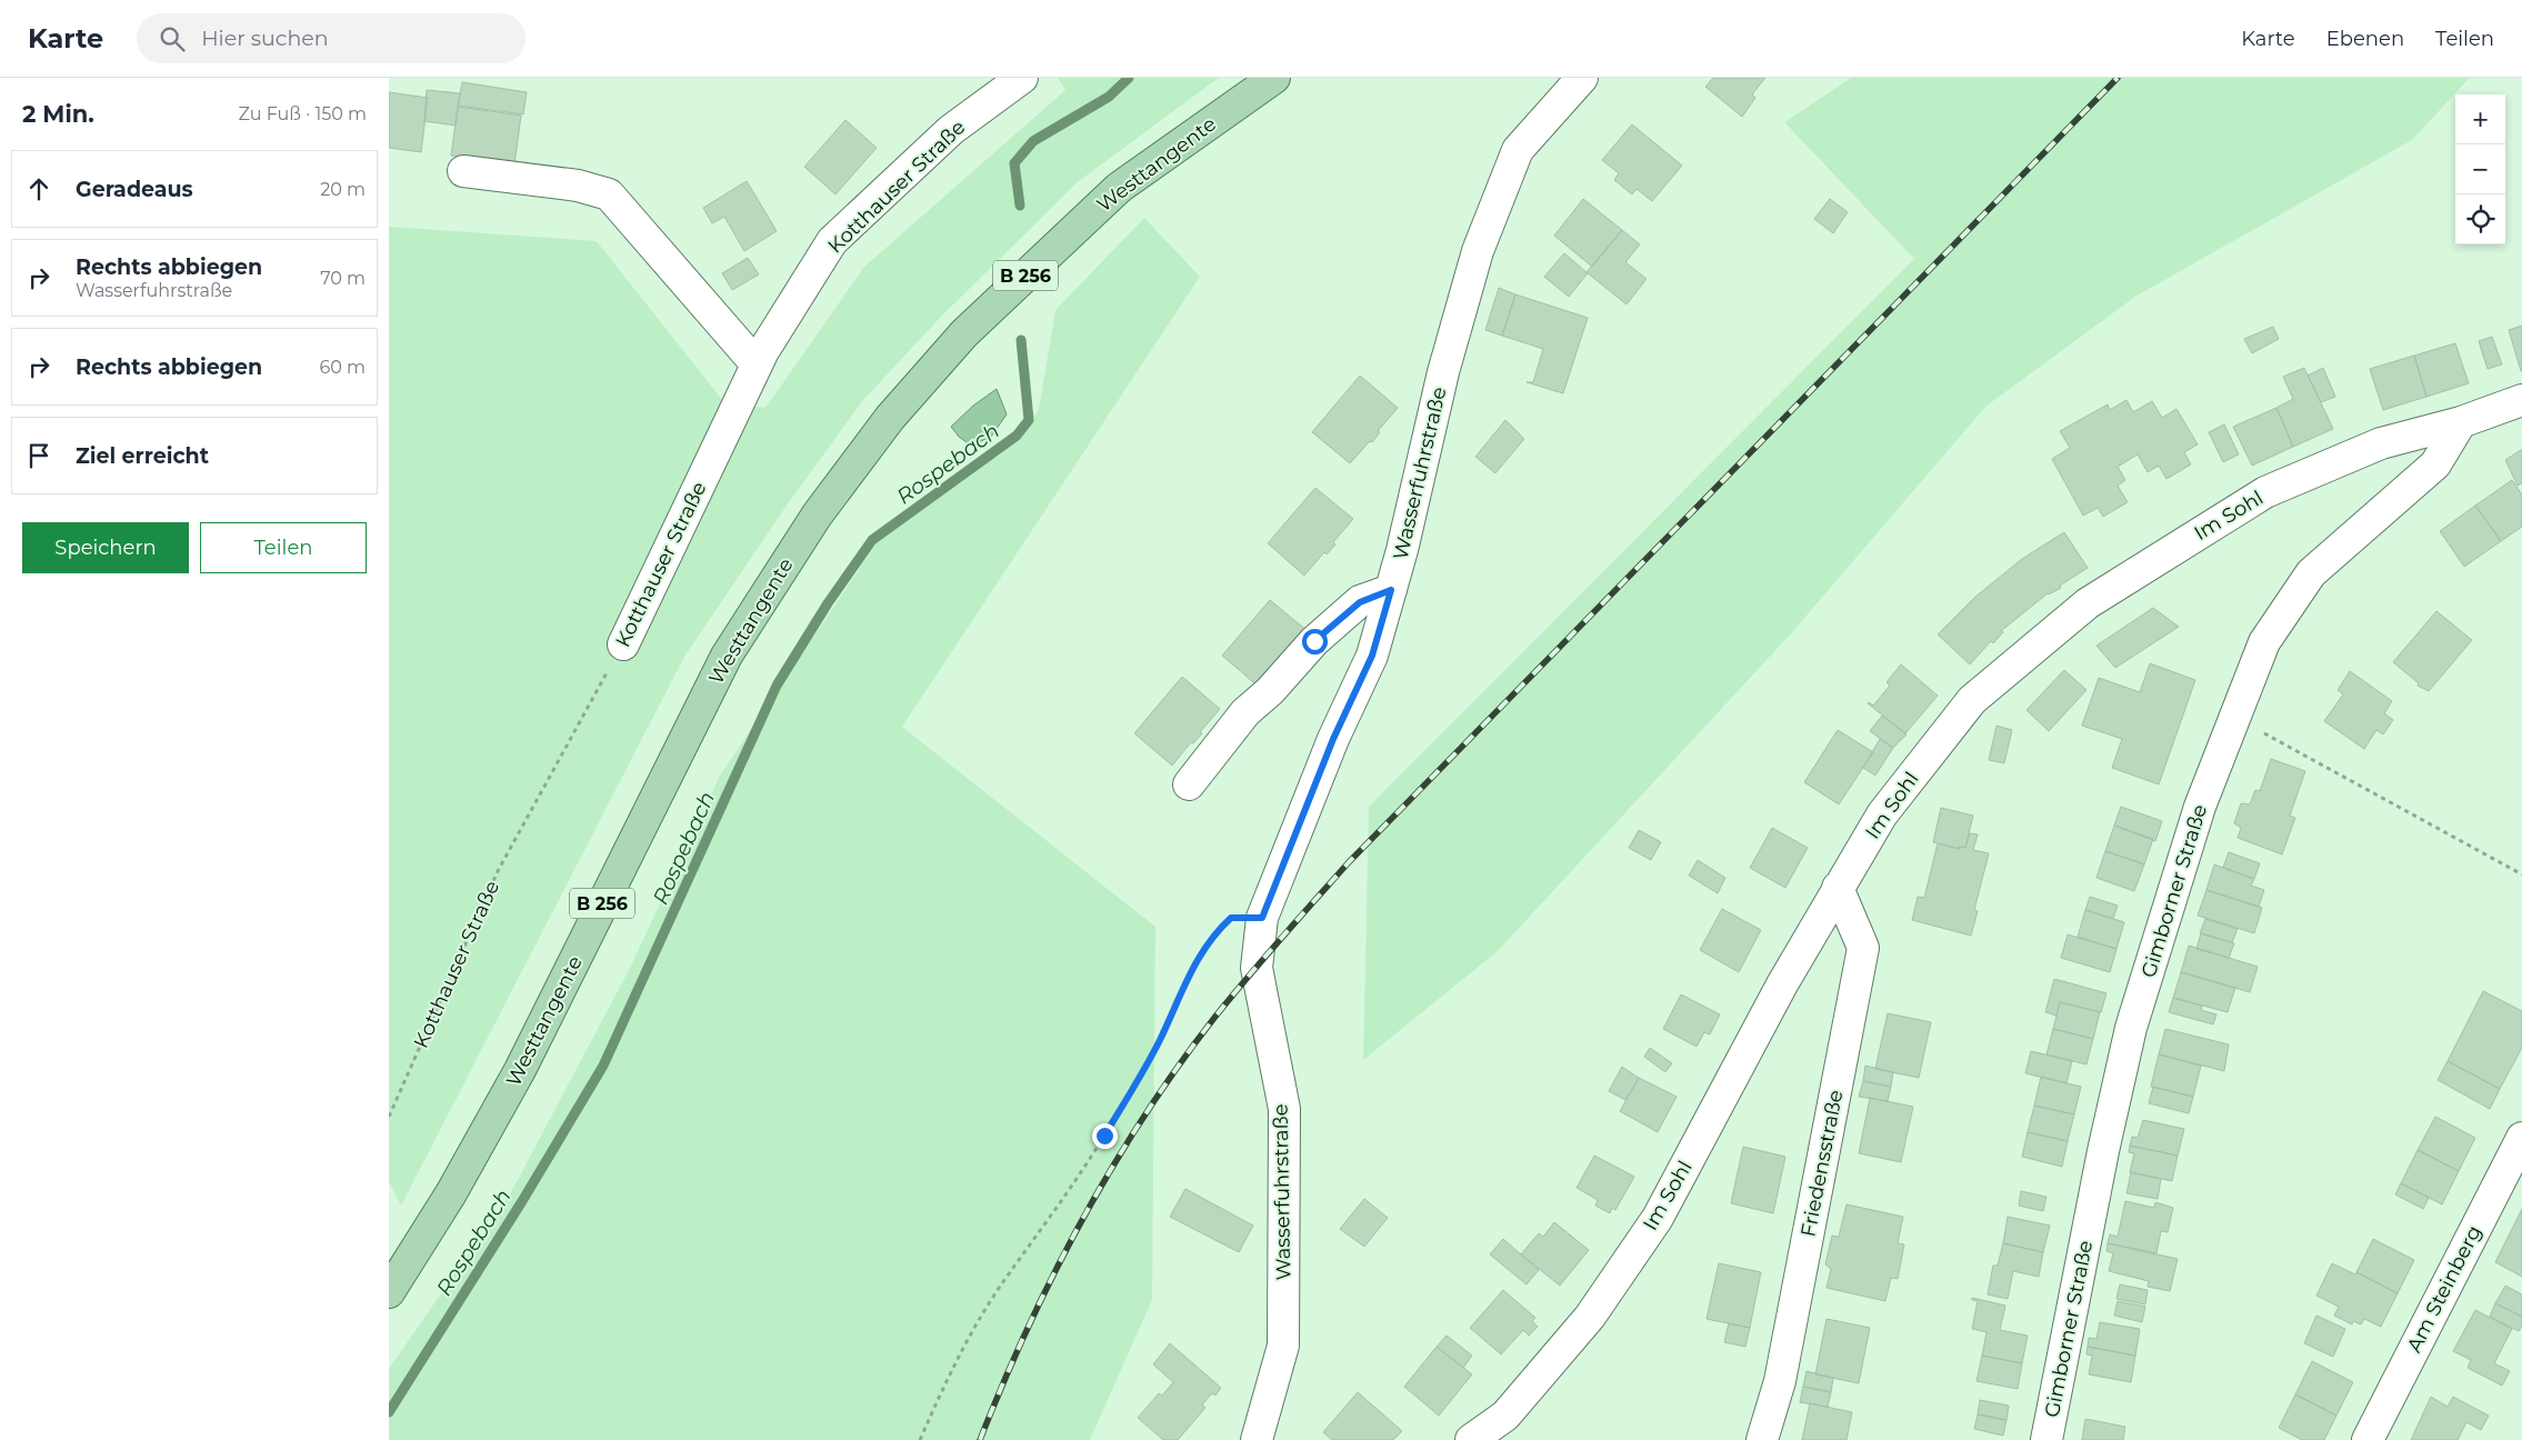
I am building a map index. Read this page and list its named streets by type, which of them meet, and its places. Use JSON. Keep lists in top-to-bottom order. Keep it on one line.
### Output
{"streets":{"main road":["Westtangente","B 256"],"street":["Kotthauser Straße","Wasserfuhrstraße","Im Sohl","Gimborner Straße","Friedensstraße","Am Steinberg"]},"crossings":[["Im Sohl","Gimborner Straße"],["Im Sohl","Friedensstraße"]],"water":["Rospebach"],"page":{"header":"Karte","search":"Hier suchen","nav":["Karte","Ebenen","Teilen"],"heading":["2 Min.","Zu Fuß · 150 m"],"map_buttons":["+","−"],"list":[["Geradeaus","20 m"],["Rechts abbiegen","Wasserfuhrstraße","70 m"],["Rechts abbiegen","60 m"],"Ziel erreicht"],"buttons":["Speichern","Teilen"]}}
